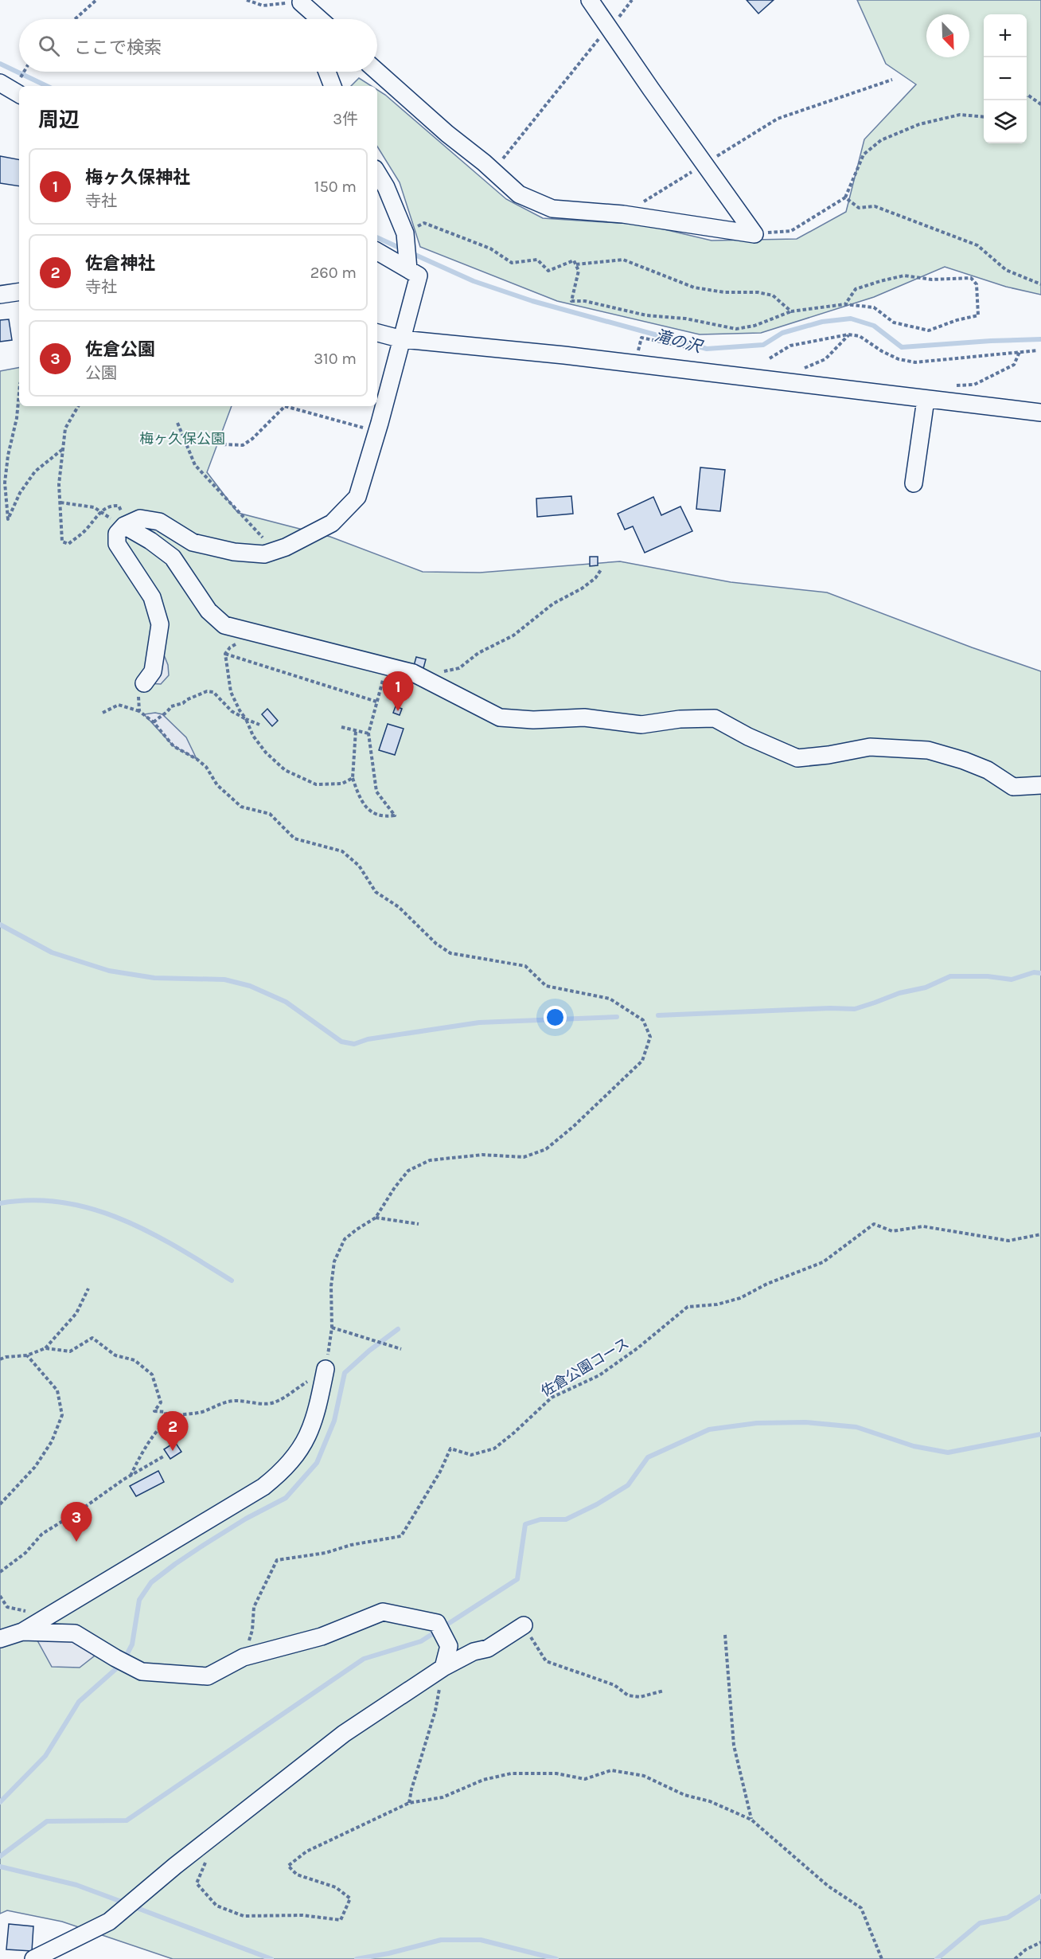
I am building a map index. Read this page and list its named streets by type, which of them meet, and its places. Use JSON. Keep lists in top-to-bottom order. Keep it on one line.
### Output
{"streets":{"path":["佐倉公園コース"]},"water":["滝の沢"],"parks":["梅ヶ久保公園"],"north":"bottom right","page":{"map_buttons":["+","−"],"search":"ここで検索","heading":["周辺","3件"],"list":[{"mark":"1","name":"梅ヶ久保神社","note":"寺社","value":"150 m"},{"mark":"2","name":"佐倉神社","note":"寺社","value":"260 m"},{"mark":"3","name":"佐倉公園","note":"公園","value":"310 m"}],"pins":["1","2","3"]}}
